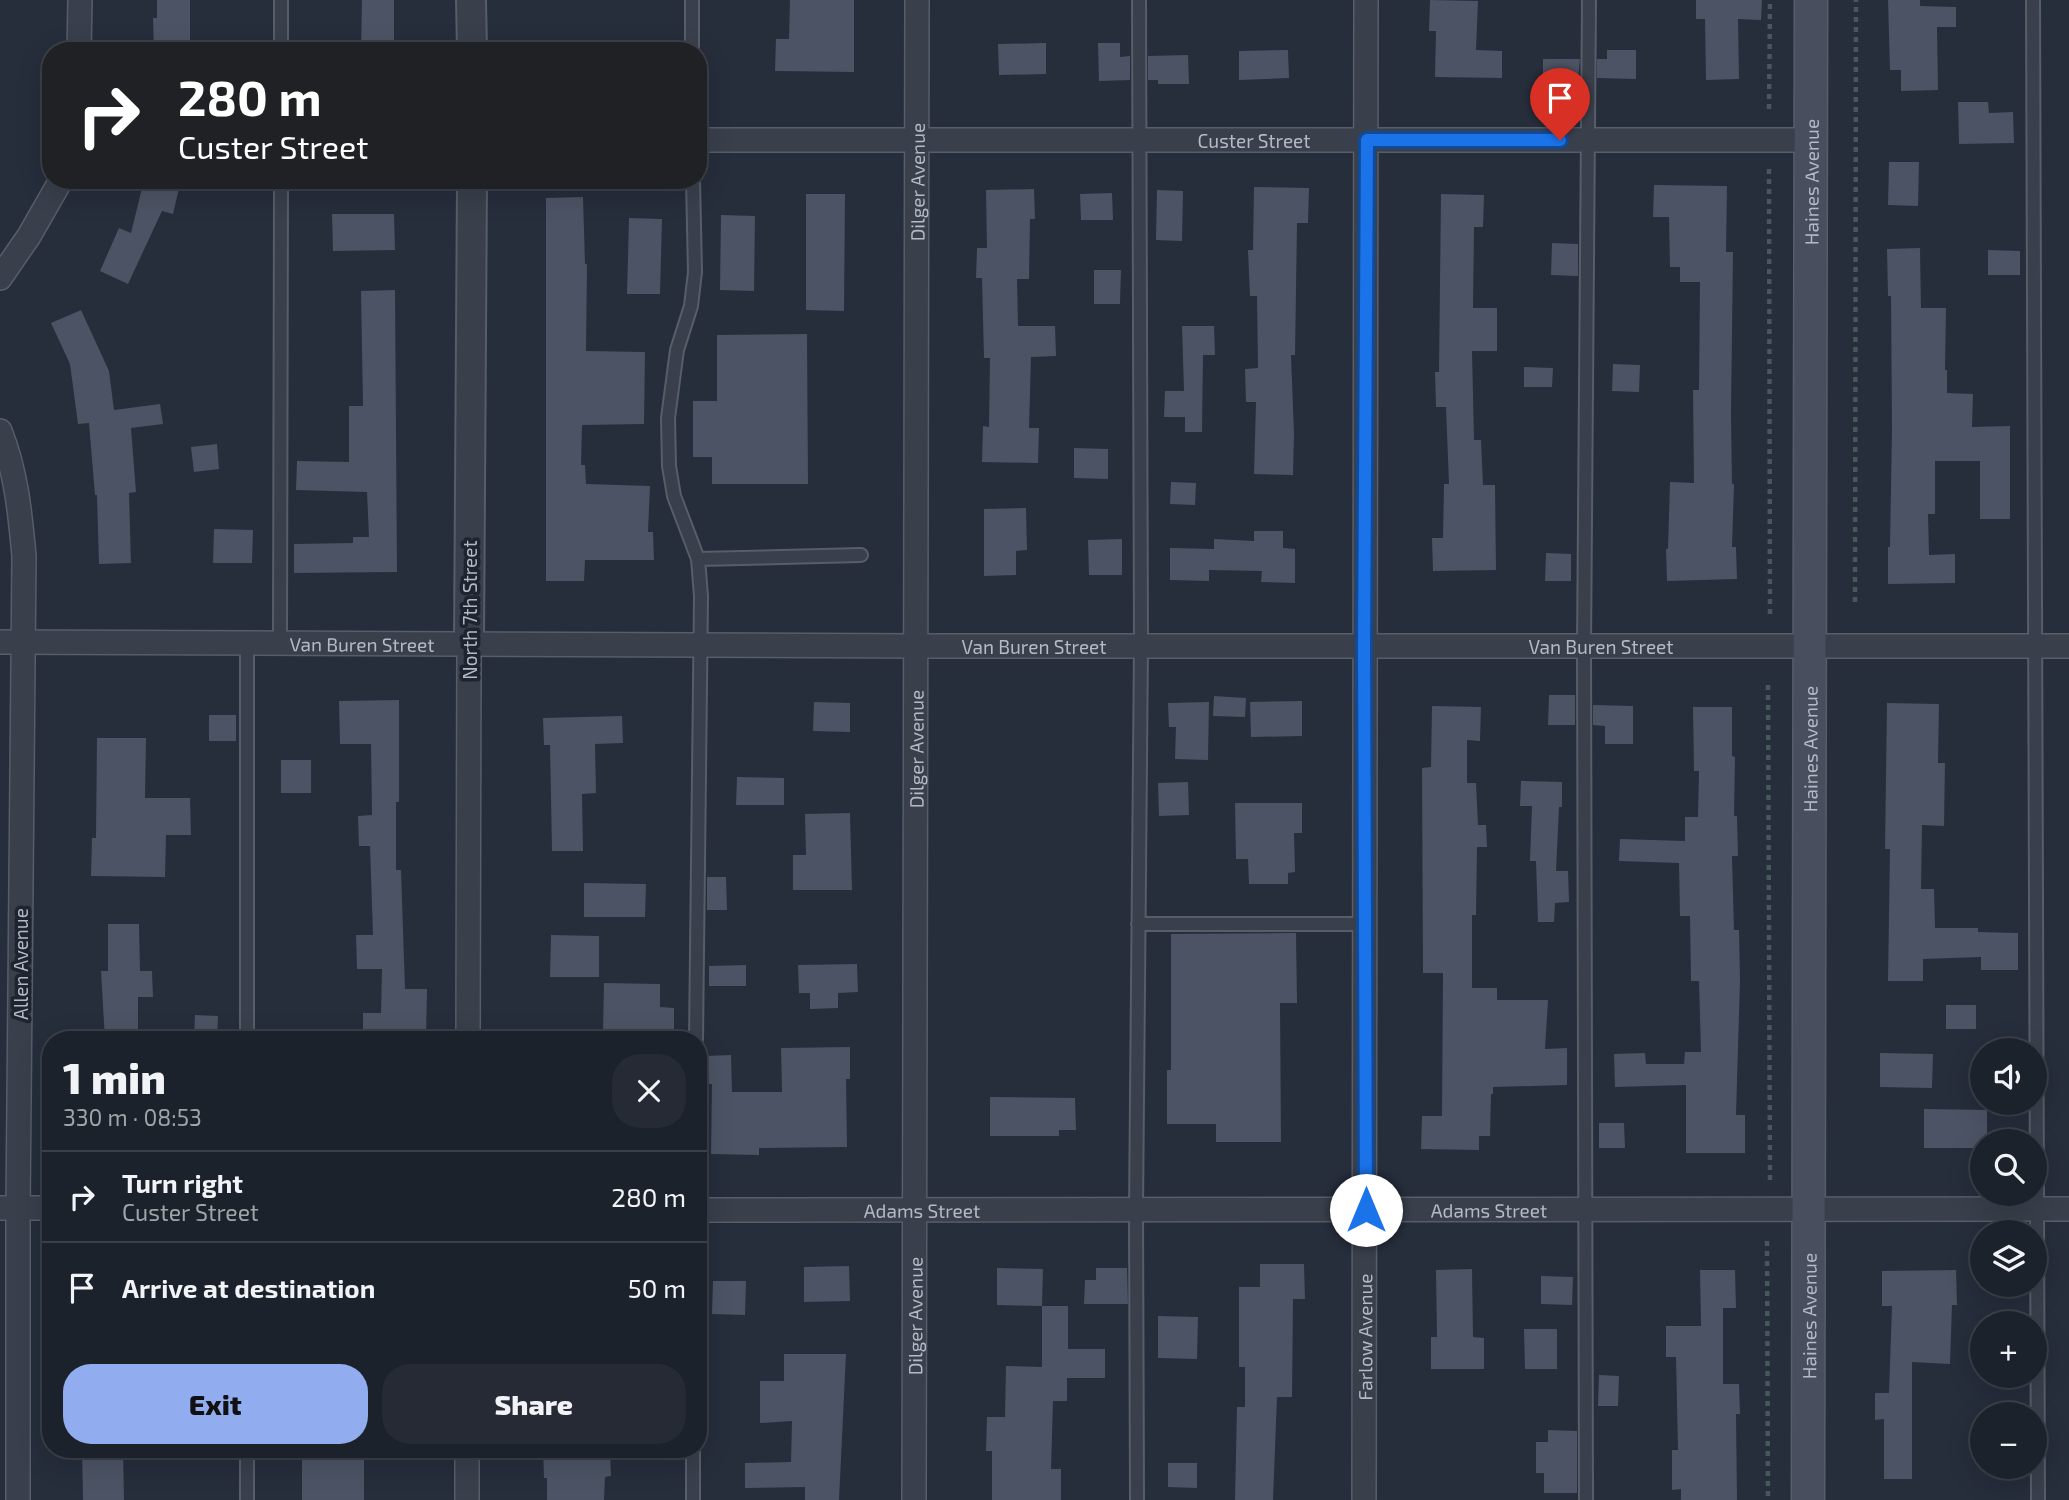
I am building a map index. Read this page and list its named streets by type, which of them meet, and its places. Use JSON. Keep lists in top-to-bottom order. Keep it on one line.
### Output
{"streets":{"main road":["Haines Avenue"],"street":["Custer Street","Dilger Avenue","North 7th Street","Van Buren Street","Allen Avenue","Adams Street","Farlow Avenue"]},"crossings":[["Custer Street","Dilger Avenue"],["Custer Street","Haines Avenue"],["Custer Street","Farlow Avenue"],["Dilger Avenue","Van Buren Street"],["Dilger Avenue","Adams Street"],["Haines Avenue","Van Buren Street"],["Haines Avenue","Adams Street"],["North 7th Street","Van Buren Street"],["Van Buren Street","Allen Avenue"],["Van Buren Street","Farlow Avenue"],["Adams Street","Farlow Avenue"]],"page":{"turn":["280 m","Custer Street"],"heading":["1 min","330 m · 08:53"],"map_buttons":["+","−"],"list":[{"name":"Turn right","note":"Custer Street","value":"280 m"},{"name":"Arrive at destination","value":"50 m"}],"buttons":["Exit","Share"]}}
